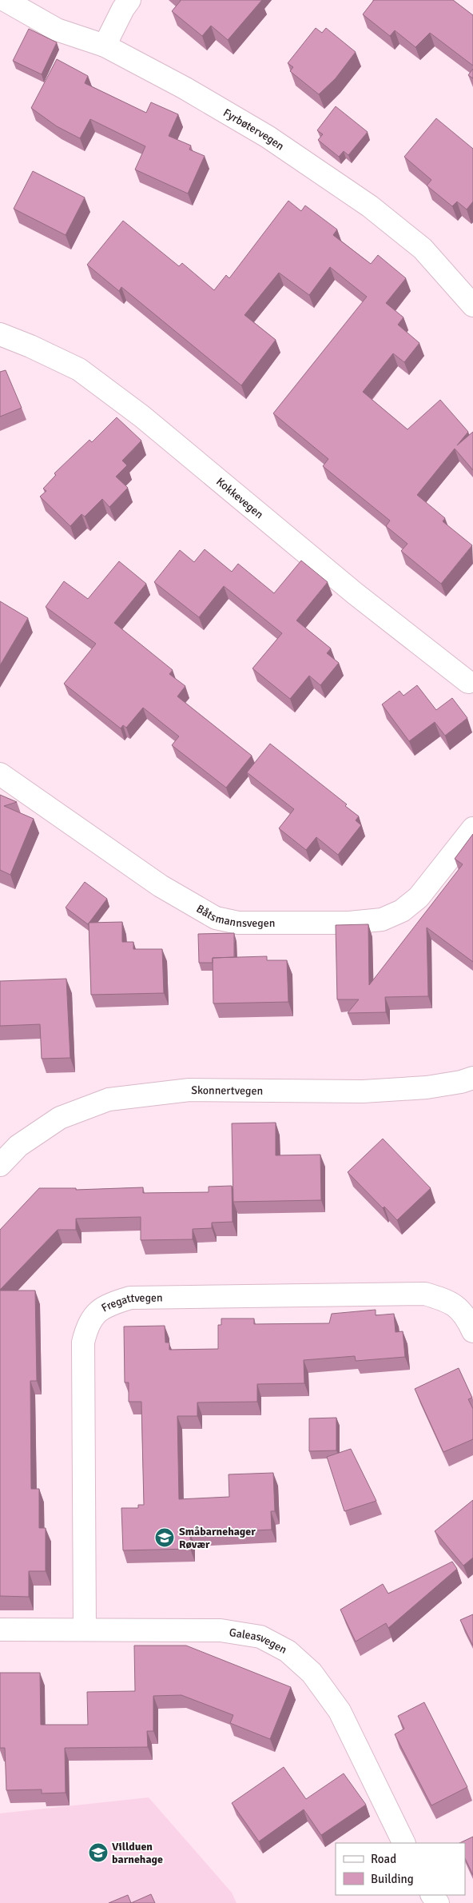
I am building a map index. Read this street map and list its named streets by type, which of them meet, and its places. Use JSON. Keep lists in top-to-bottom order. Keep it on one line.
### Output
{"streets":{"street":["Fyrbøtervegen","Kokkevegen","Båtsmannsvegen","Skonnertvegen","Fregattvegen","Galeasvegen"]},"crossings":[["Fregattvegen","Galeasvegen"]],"places":{"school or university":["Småbarnehager Røvær","Villduen barnehage"]},"legend":["Road","Building"]}
